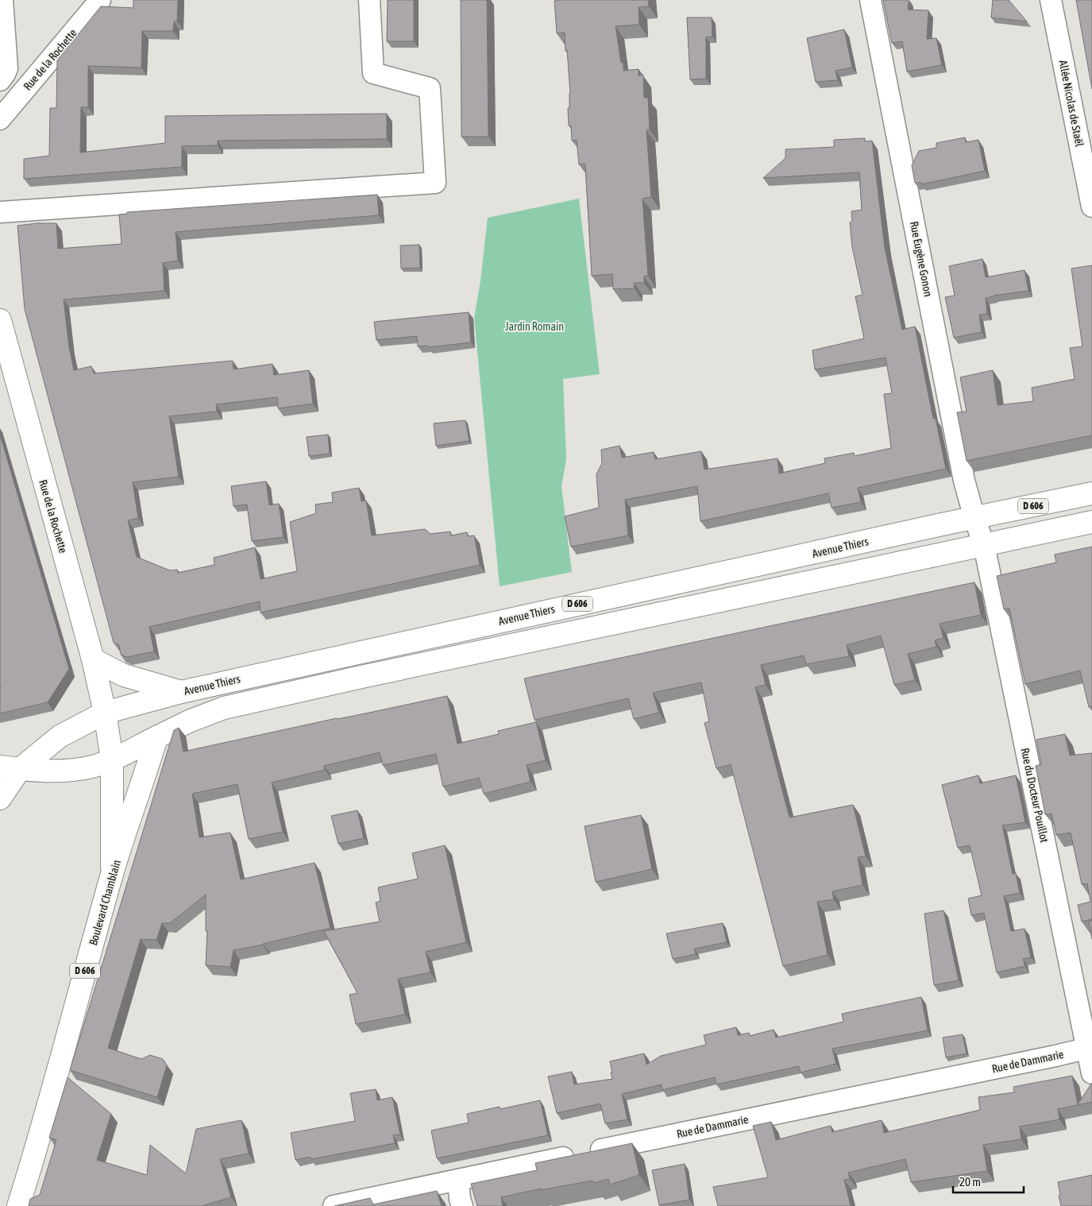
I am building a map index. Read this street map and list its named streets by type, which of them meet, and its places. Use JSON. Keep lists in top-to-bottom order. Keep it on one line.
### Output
{"streets":{"main road":["Rue de la Rochette","D 606","Avenue Thiers","Boulevard Chamblain"],"street":["Allée Nicolas de Staël","Rue Eugène Gonon","Rue du Docteur Pouillot","Rue de Dammarie"]},"crossings":[["Rue de la Rochette","Avenue Thiers"],["Rue de la Rochette","Boulevard Chamblain"],["Rue Eugène Gonon","Avenue Thiers"],["Rue Eugène Gonon","Rue du Docteur Pouillot"],["D 606","Avenue Thiers"],["Avenue Thiers","Rue du Docteur Pouillot"],["Rue du Docteur Pouillot","Rue de Dammarie"]],"parks":["Jardin Romain"],"scale_bar":"20 m"}
